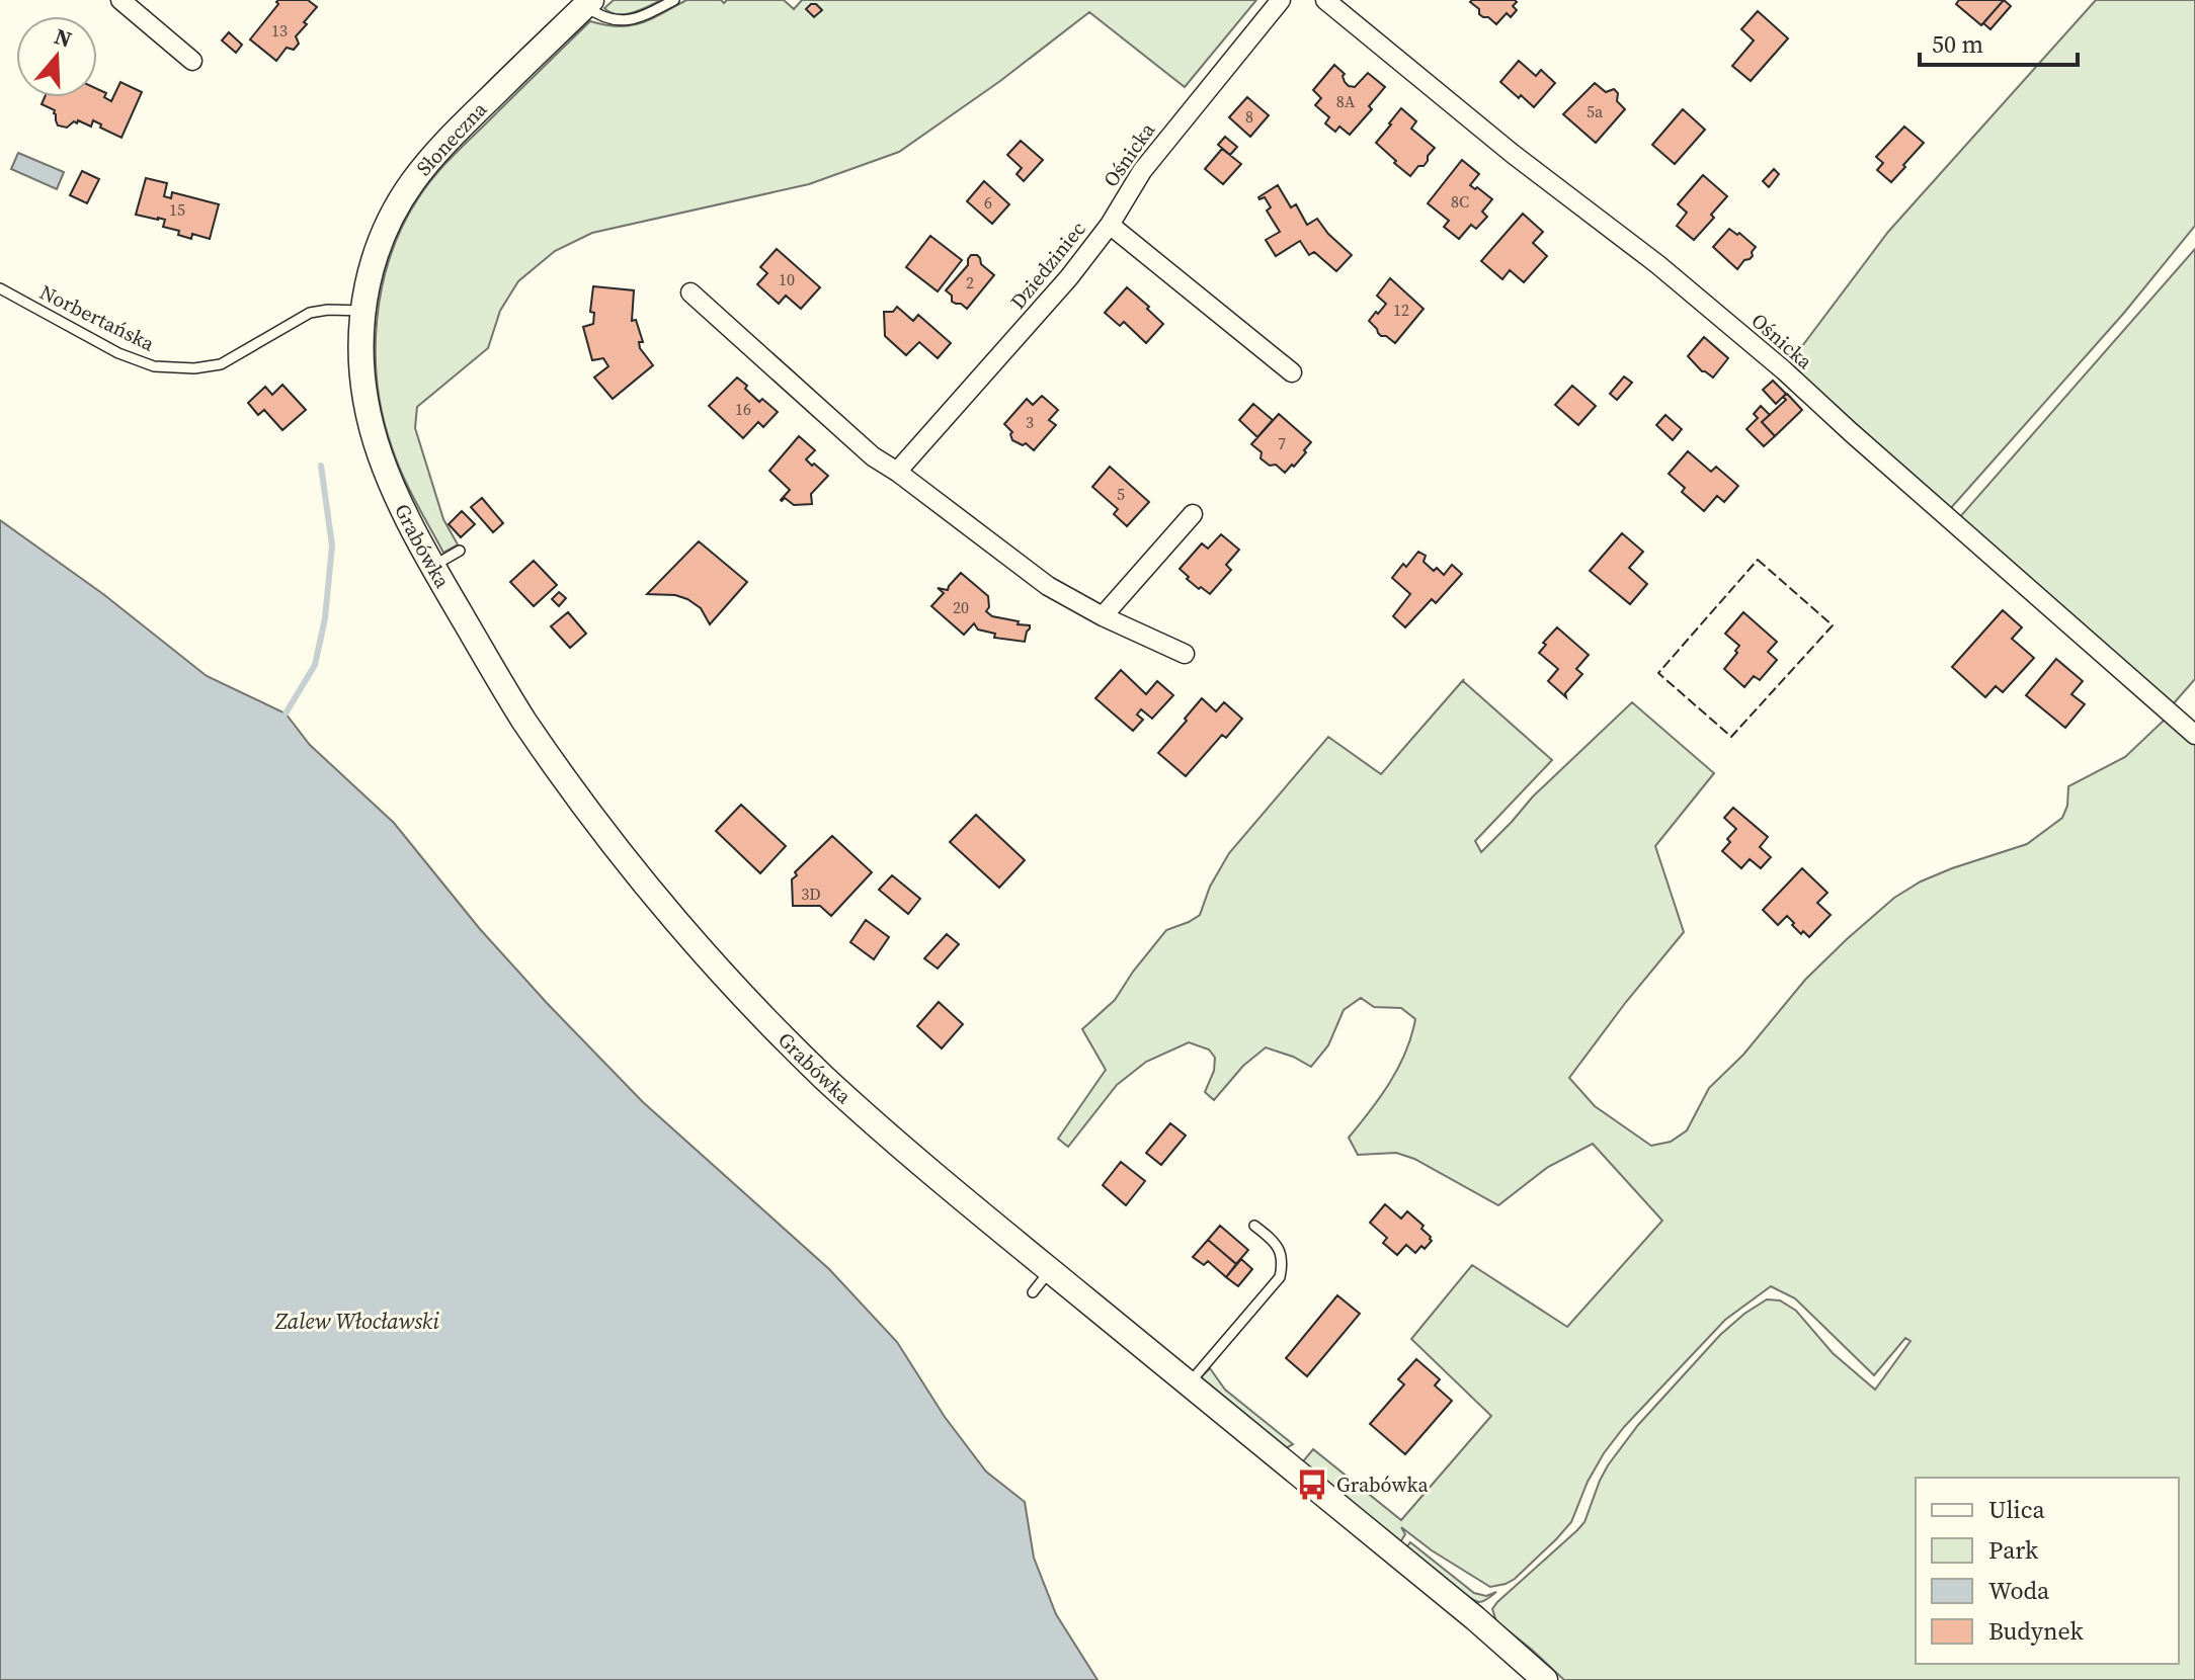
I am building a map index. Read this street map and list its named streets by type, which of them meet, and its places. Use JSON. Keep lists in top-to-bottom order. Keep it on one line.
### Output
{"streets":{"street":["Słoneczna","Ośnicka","Dziedziniec","Grabówka"],"lane":["Norbertańska"]},"crossings":[["Słoneczna","Norbertańska"],["Słoneczna","Grabówka"],["Ośnicka","Dziedziniec"],["Norbertańska","Grabówka"]],"water":["Zalew Włocławski"],"places":{"bus stop":["Grabówka"]},"house_numbers":["13","8A","5a","8","8C","6","15","10","2","12","16","3","7","5","20","3D"],"legend":["Ulica","Park","Woda","Budynek"],"scale_bar":"50 m","north":"top"}
